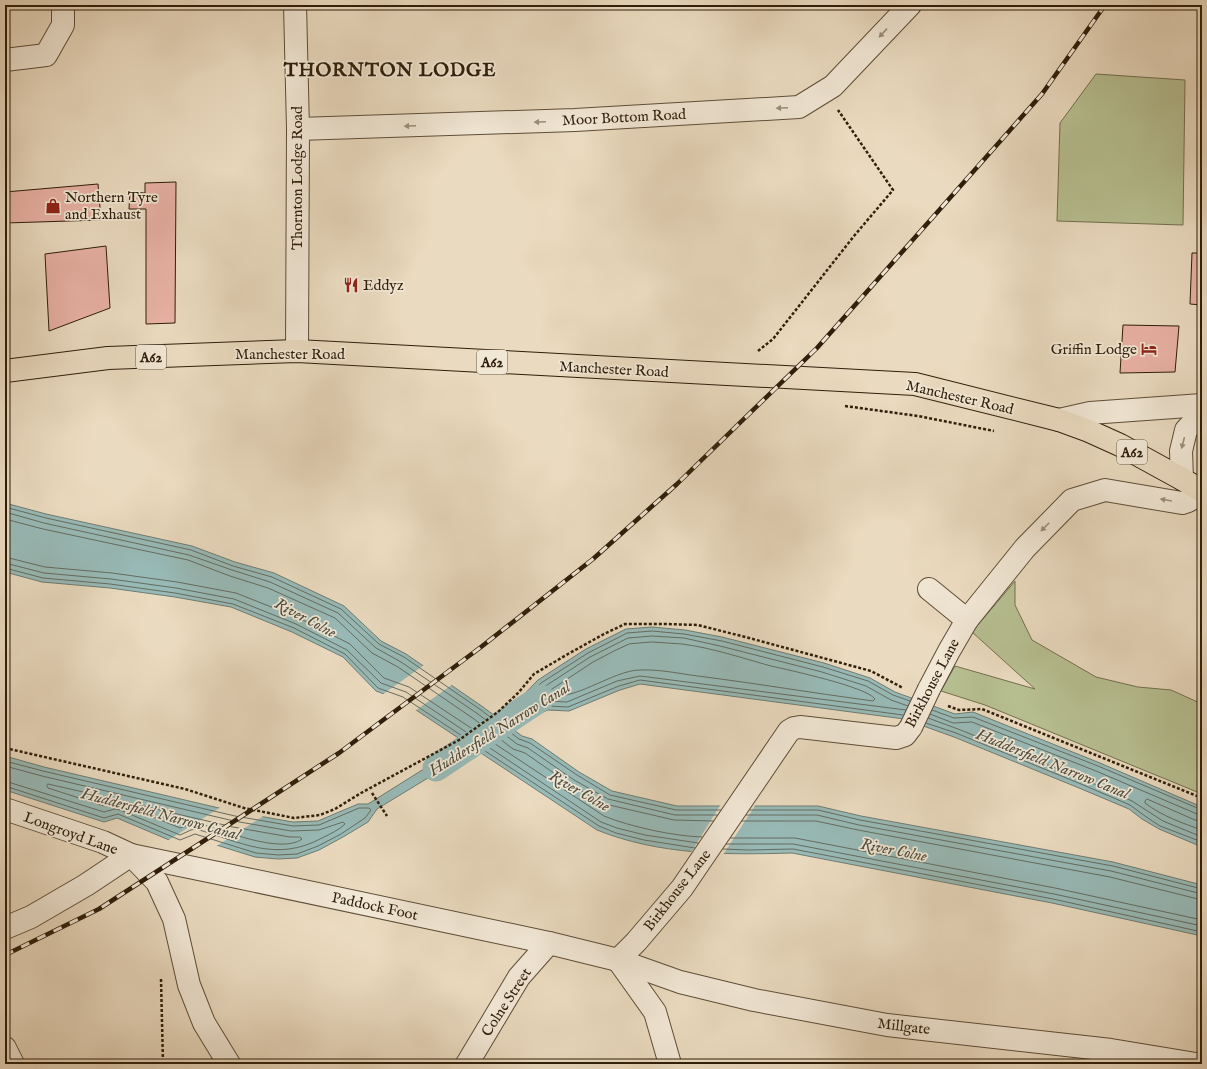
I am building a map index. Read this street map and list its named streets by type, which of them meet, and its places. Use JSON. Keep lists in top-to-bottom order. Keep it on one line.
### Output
{"streets":{"main road":["Manchester Road","A62"],"street":["Moor Bottom Road","Thornton Lodge Road","Birkhouse Lane","Longroyd Lane","Paddock Foot","Colne Street","Millgate"]},"crossings":[["Moor Bottom Road","Thornton Lodge Road"],["Thornton Lodge Road","Manchester Road"],["Manchester Road","Birkhouse Lane"],["Birkhouse Lane","Paddock Foot"],["Birkhouse Lane","Millgate"],["Longroyd Lane","Paddock Foot"],["Paddock Foot","Colne Street"],["Paddock Foot","Millgate"]],"one_way":["Moor Bottom Road"],"districts":["THORNTON LODGE"],"water":["River Colne","Huddersfield Narrow Canal"],"places":{"shop":["Northern Tyre and Exhaust"],"restaurant":["Eddyz"],"hotel":["Griffin Lodge"]}}
